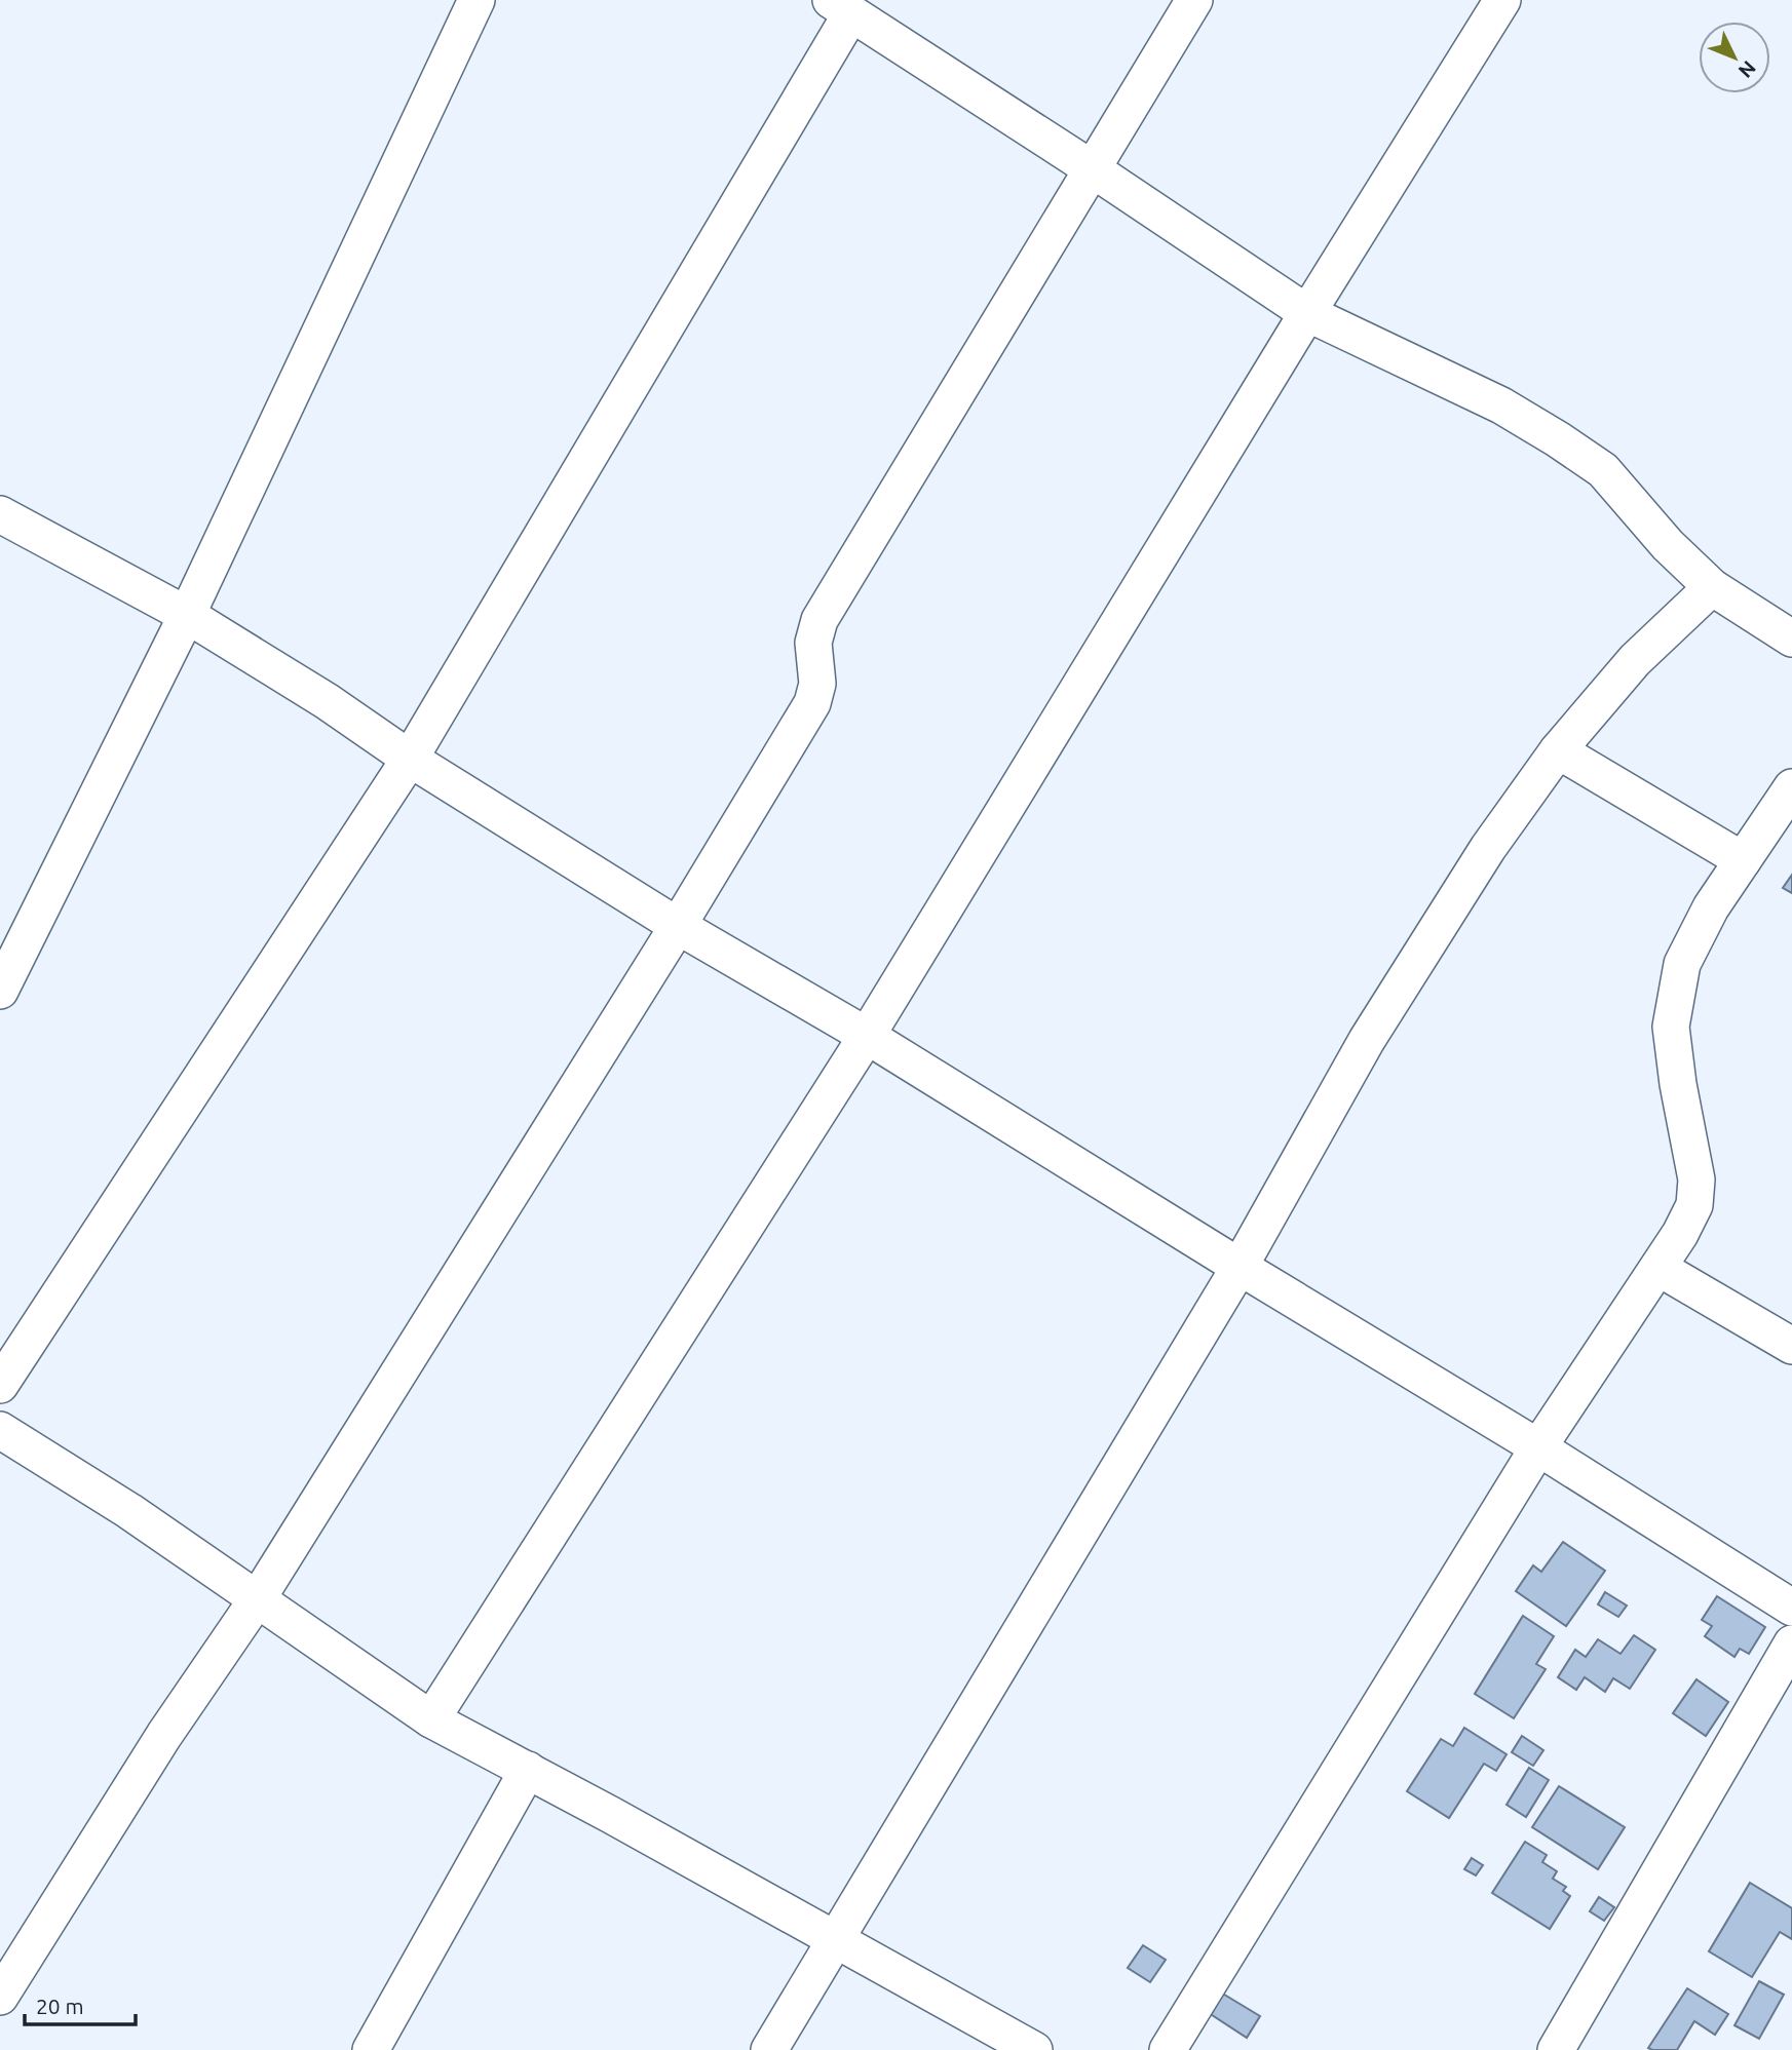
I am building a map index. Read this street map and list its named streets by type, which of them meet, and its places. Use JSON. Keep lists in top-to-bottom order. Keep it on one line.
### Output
{"scale_bar":"20 m","north":"bottom right"}
